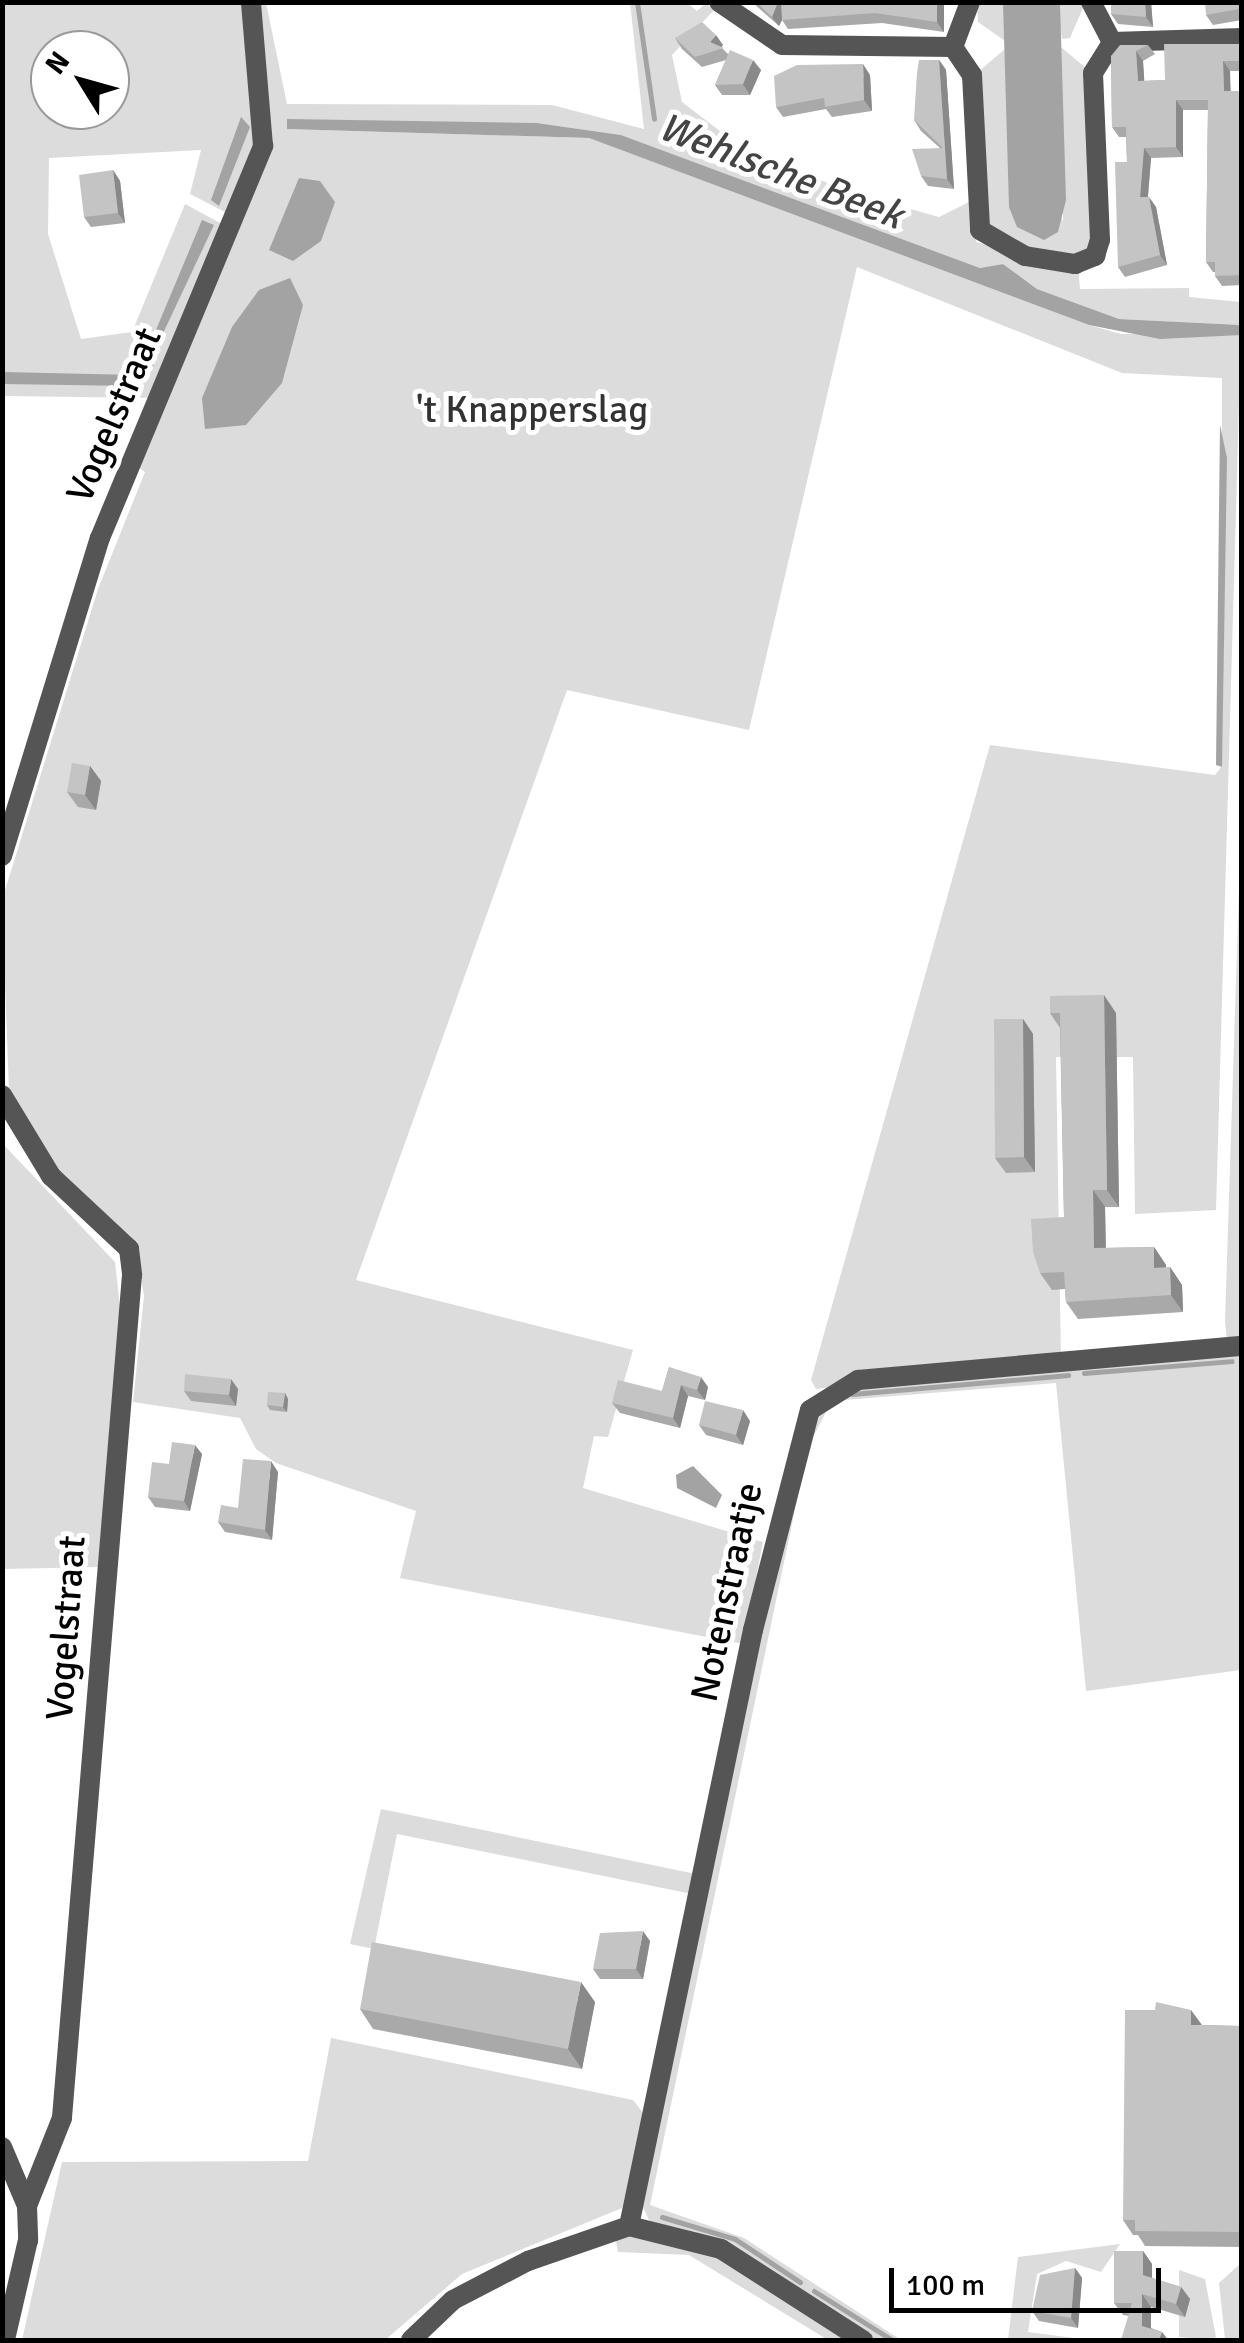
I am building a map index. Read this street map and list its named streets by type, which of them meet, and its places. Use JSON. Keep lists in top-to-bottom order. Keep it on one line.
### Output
{"streets":{"street":["Vogelstraat","Notenstraatje"]},"water":["Wehlsche Beek"],"parks":["'t Knapperslag"],"scale_bar":"100 m","north":"top left"}
